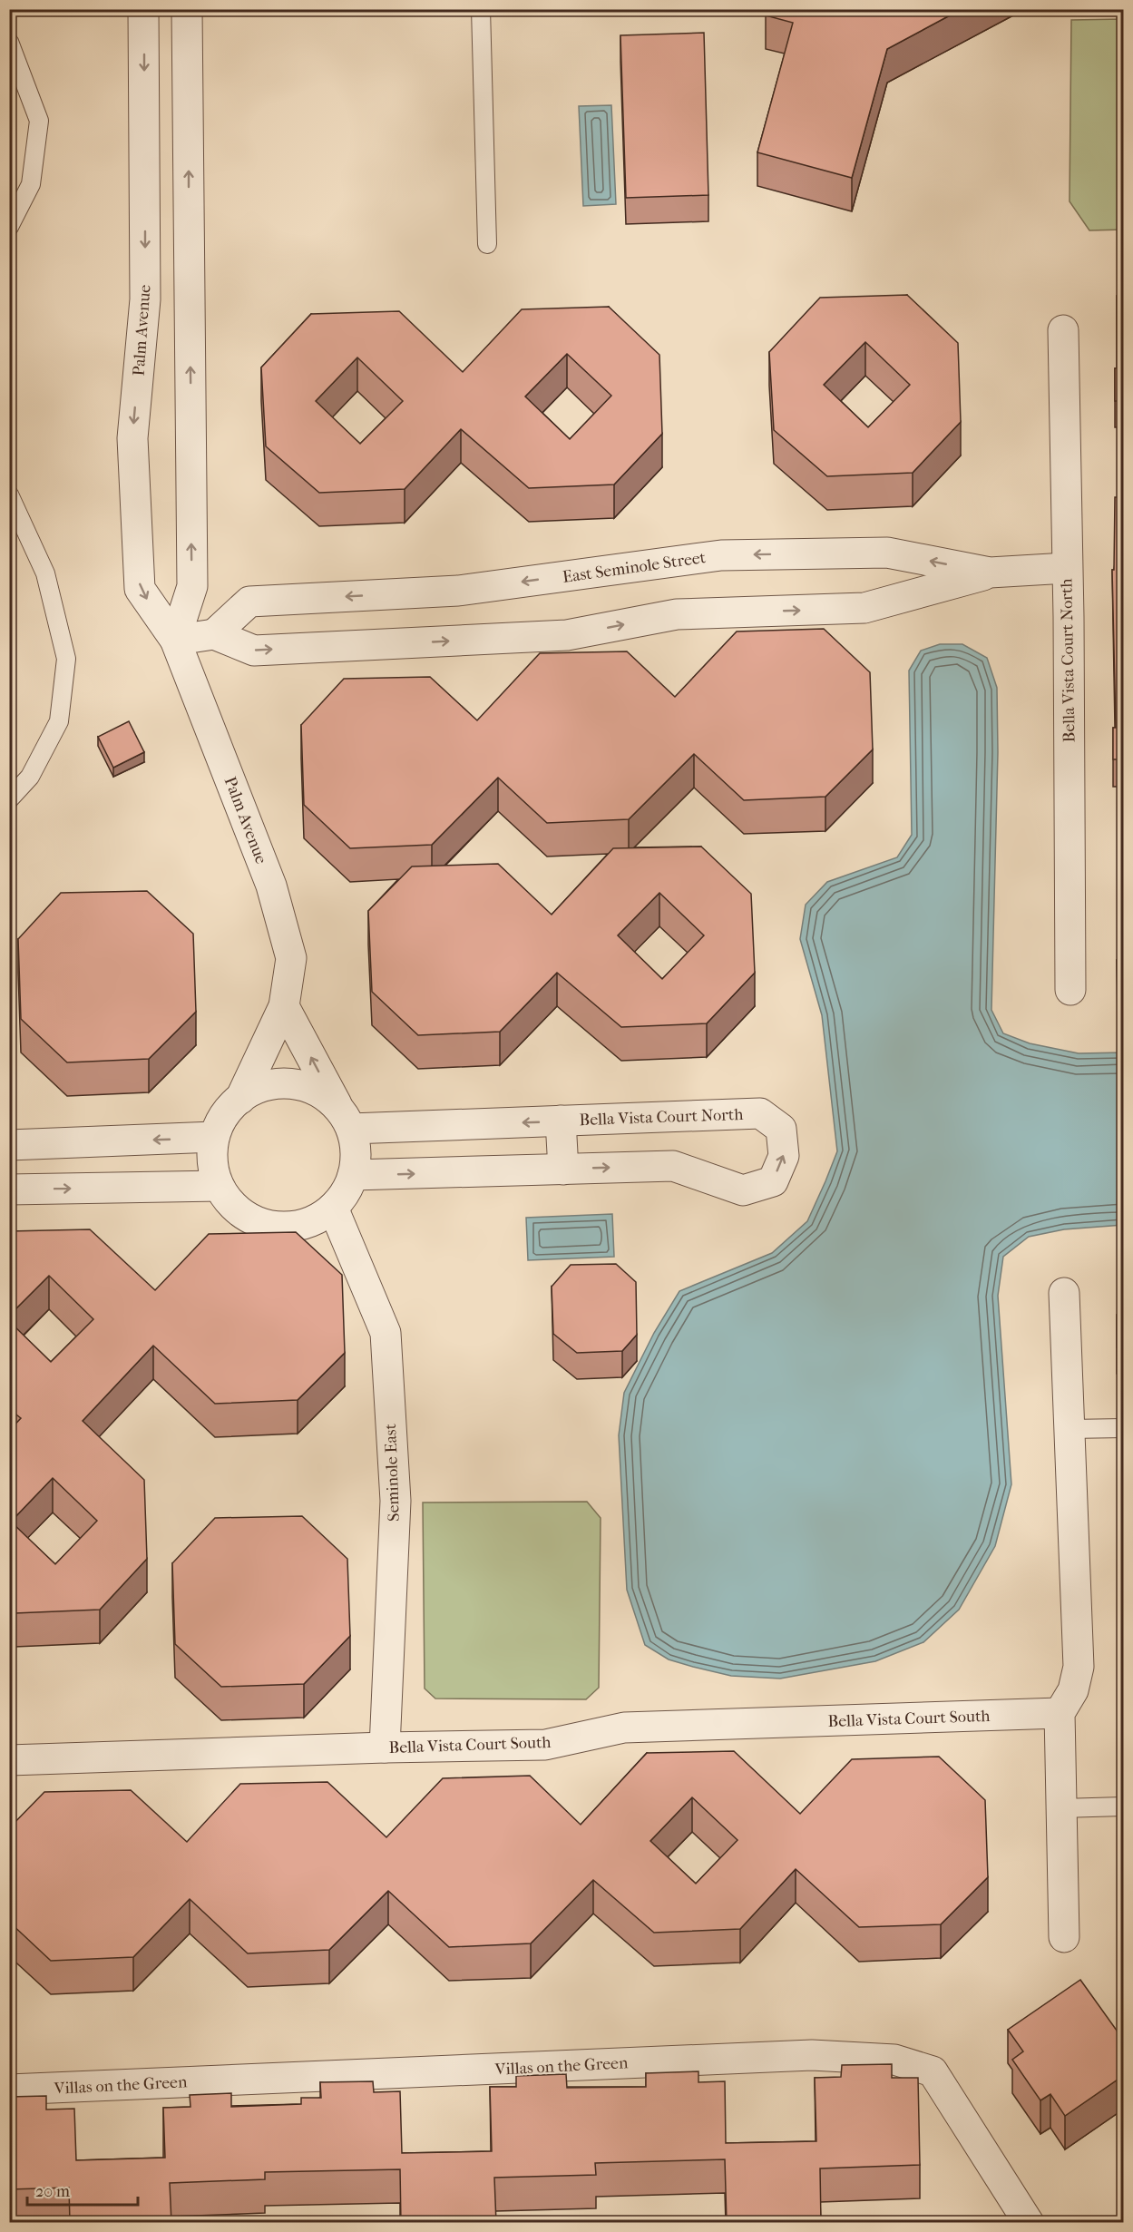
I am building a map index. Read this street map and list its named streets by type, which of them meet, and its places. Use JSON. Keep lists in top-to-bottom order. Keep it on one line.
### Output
{"streets":{"street":["Palm Avenue","East Seminole Street","Bella Vista Court North","Seminole East","Bella Vista Court South","Villas on the Green"]},"crossings":[["Palm Avenue","Bella Vista Court North"],["Palm Avenue","Seminole East"],["East Seminole Street","Bella Vista Court North"],["Bella Vista Court North","Seminole East"],["Seminole East","Bella Vista Court South"]],"scale_bar":"20 m"}
